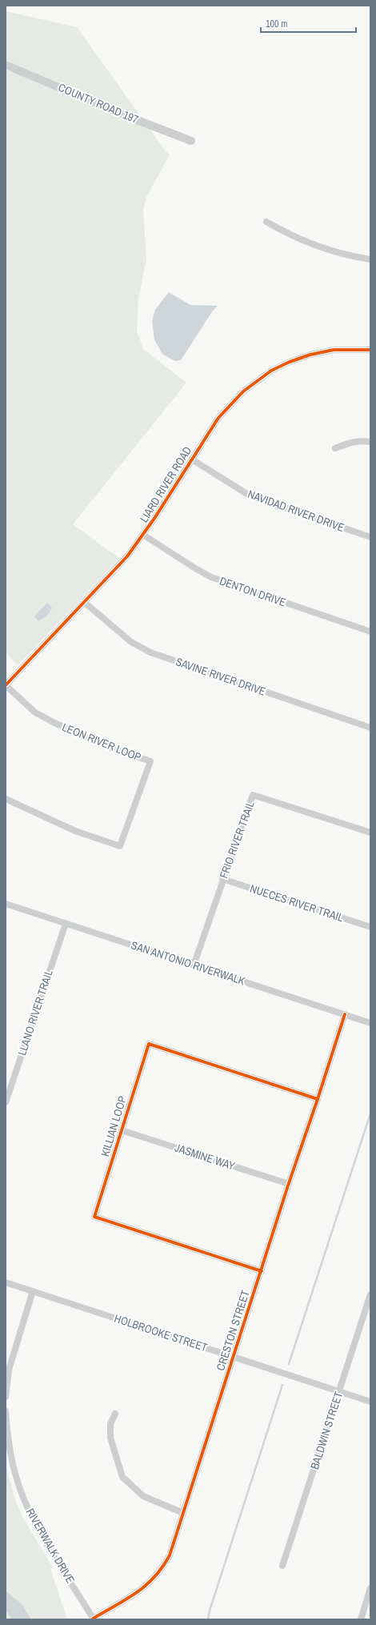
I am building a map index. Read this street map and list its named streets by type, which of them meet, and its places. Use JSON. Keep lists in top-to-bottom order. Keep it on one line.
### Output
{"streets":{"street":["COUNTY ROAD 197","LIARD RIVER ROAD","NAVIDAD RIVER DRIVE","DENTON DRIVE","SAVINE RIVER DRIVE","LEON RIVER LOOP","FRIO RIVER TRAIL","NUECES RIVER TRAIL","SAN ANTONIO RIVERWALK","LLANO RIVER TRAIL","KILLIAN LOOP","JASMINE WAY","CRESTON STREET","HOLBROOKE STREET","BALDWIN STREET","RIVERWALK DRIVE"]},"crossings":[["LIARD RIVER ROAD","NAVIDAD RIVER DRIVE"],["LIARD RIVER ROAD","DENTON DRIVE"],["LIARD RIVER ROAD","SAVINE RIVER DRIVE"],["LIARD RIVER ROAD","LEON RIVER LOOP"],["FRIO RIVER TRAIL","NUECES RIVER TRAIL"],["FRIO RIVER TRAIL","SAN ANTONIO RIVERWALK"],["SAN ANTONIO RIVERWALK","LLANO RIVER TRAIL"],["SAN ANTONIO RIVERWALK","CRESTON STREET"],["KILLIAN LOOP","JASMINE WAY"],["KILLIAN LOOP","CRESTON STREET"],["JASMINE WAY","CRESTON STREET"],["CRESTON STREET","HOLBROOKE STREET"],["CRESTON STREET","RIVERWALK DRIVE"],["HOLBROOKE STREET","BALDWIN STREET"]],"scale_bar":"100 m"}
